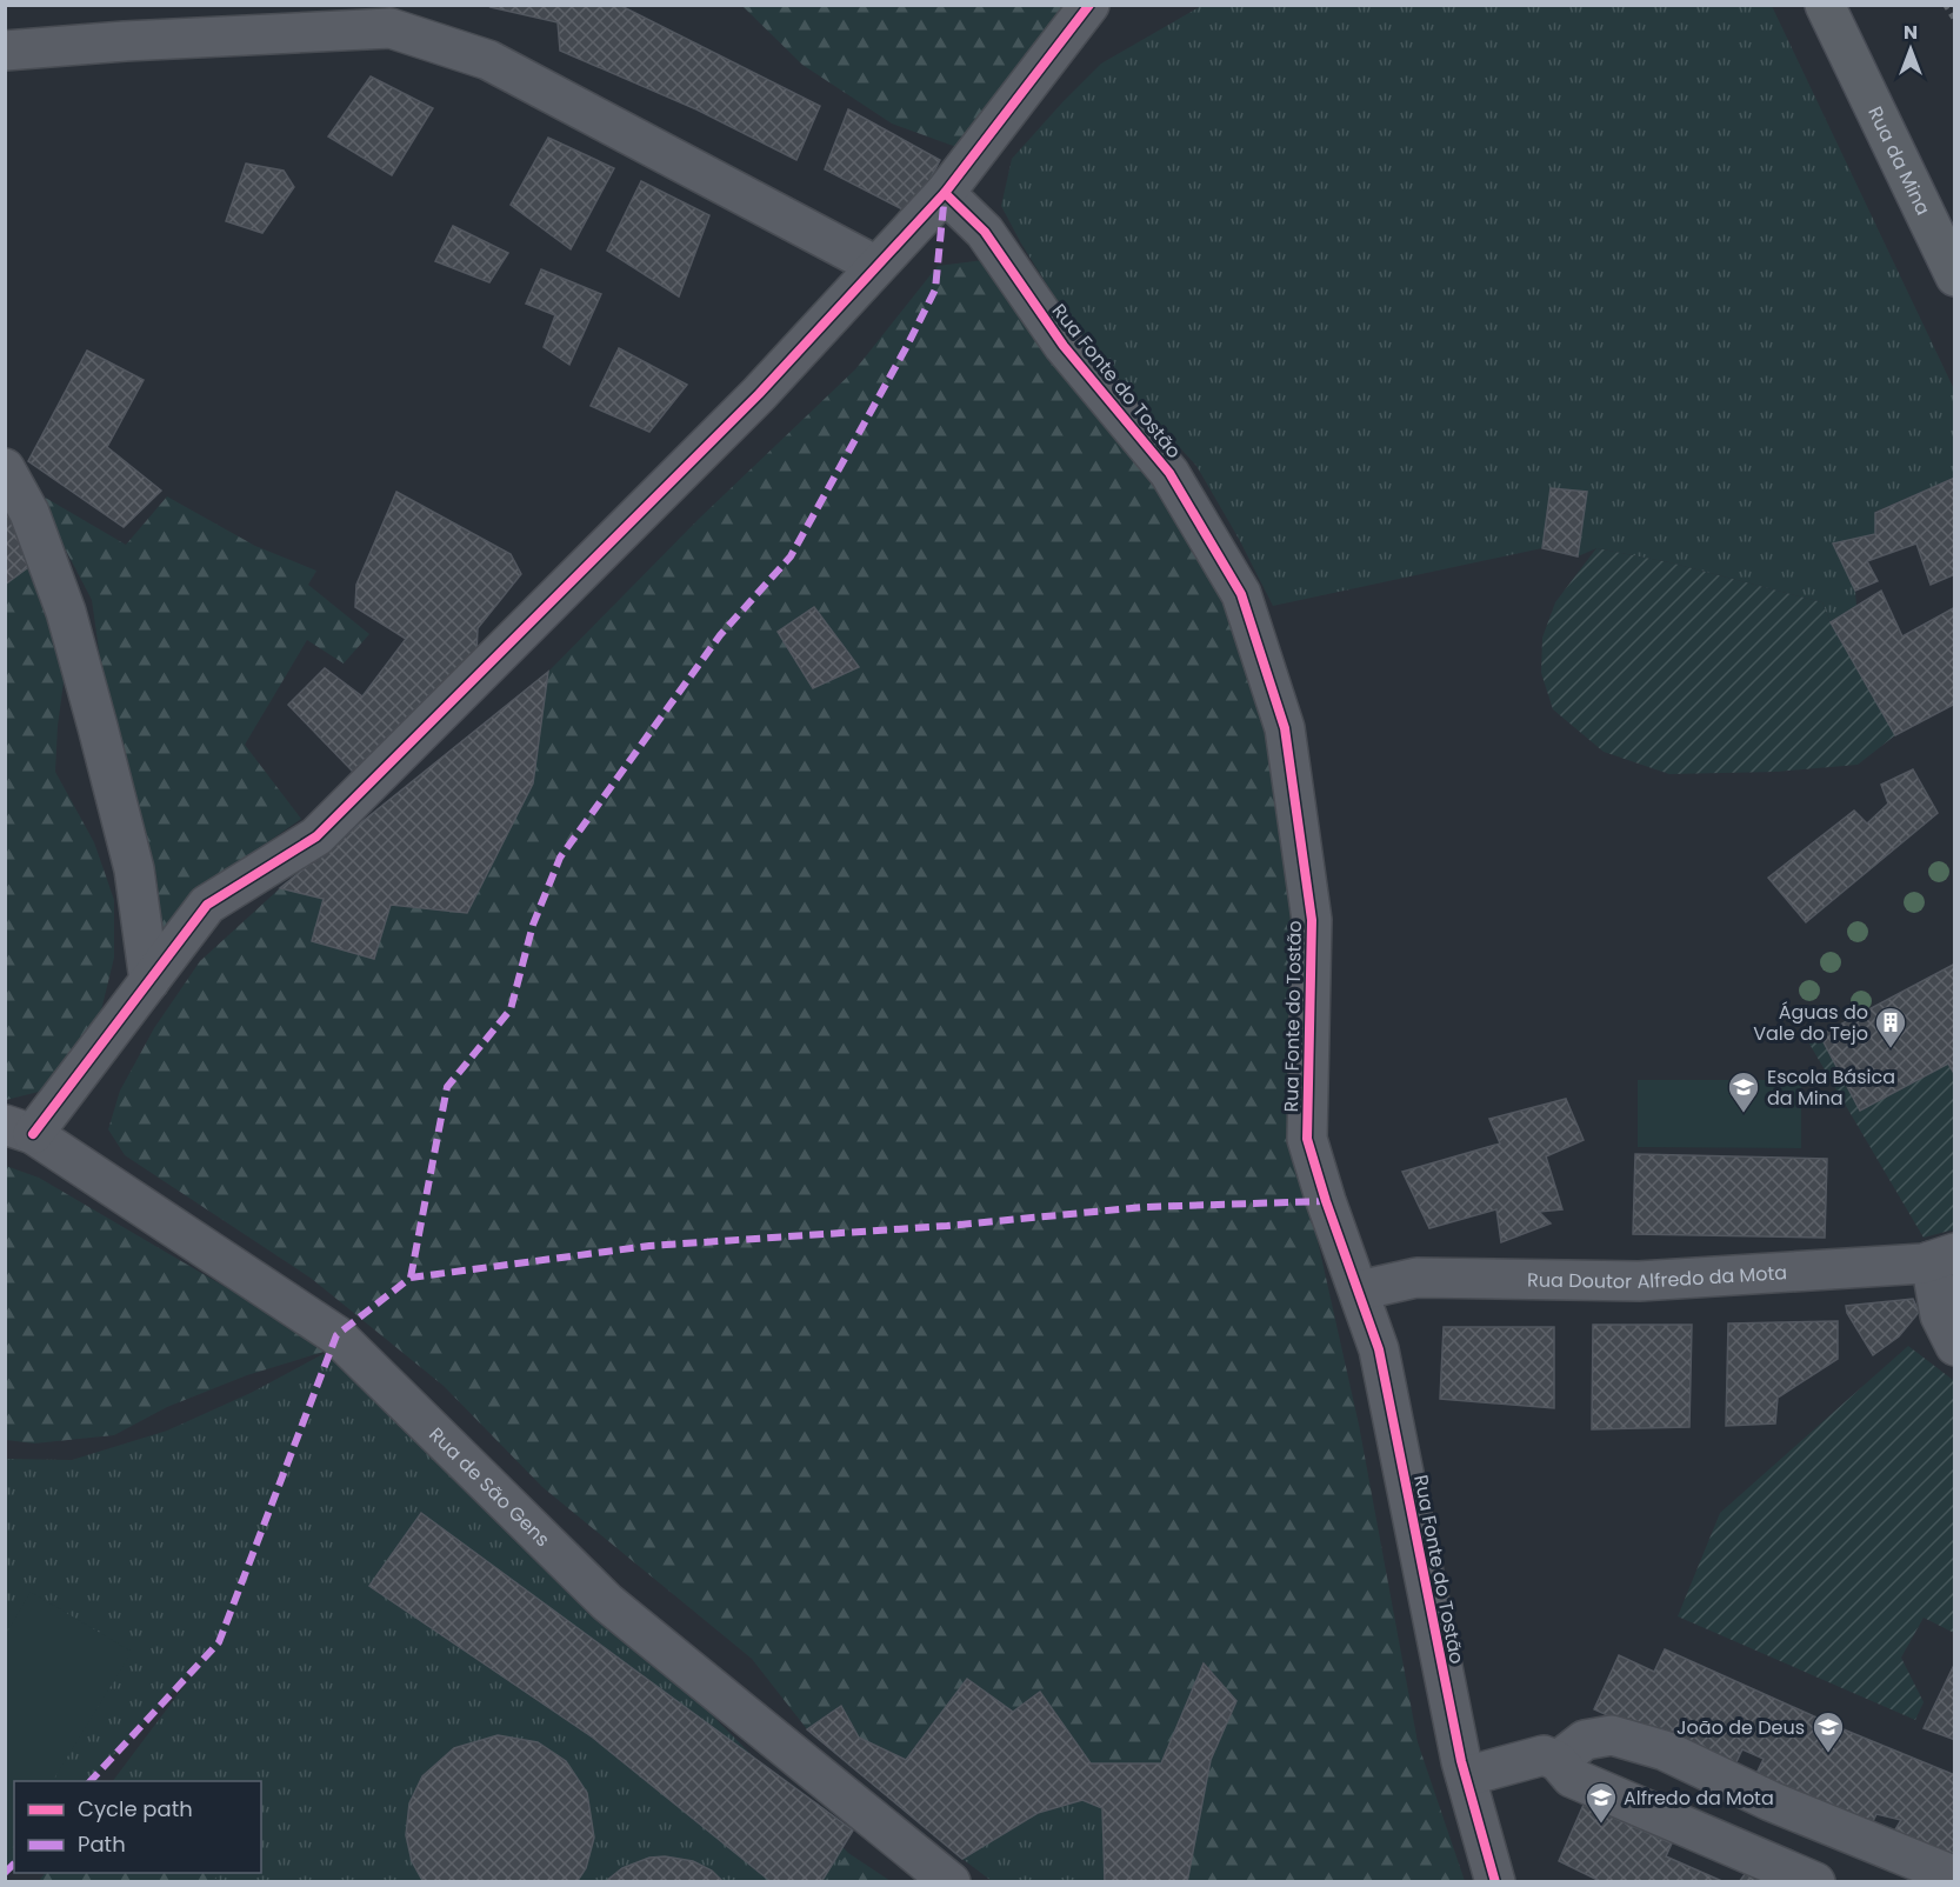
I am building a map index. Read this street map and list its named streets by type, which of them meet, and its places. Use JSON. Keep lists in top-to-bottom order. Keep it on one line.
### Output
{"streets":{"main road":["Rua da Mina"],"street":["Rua Fonte do Tostão","Rua Doutor Alfredo da Mota","Rua de São Gens"]},"crossings":[["Rua Fonte do Tostão","Rua Doutor Alfredo da Mota"]],"places":{"building":["Águas do Vale do Tejo"],"school or university":["Escola Básica da Mina","João de Deus","Alfredo da Mota"]},"legend":["Cycle path","Path"],"north":"top"}
